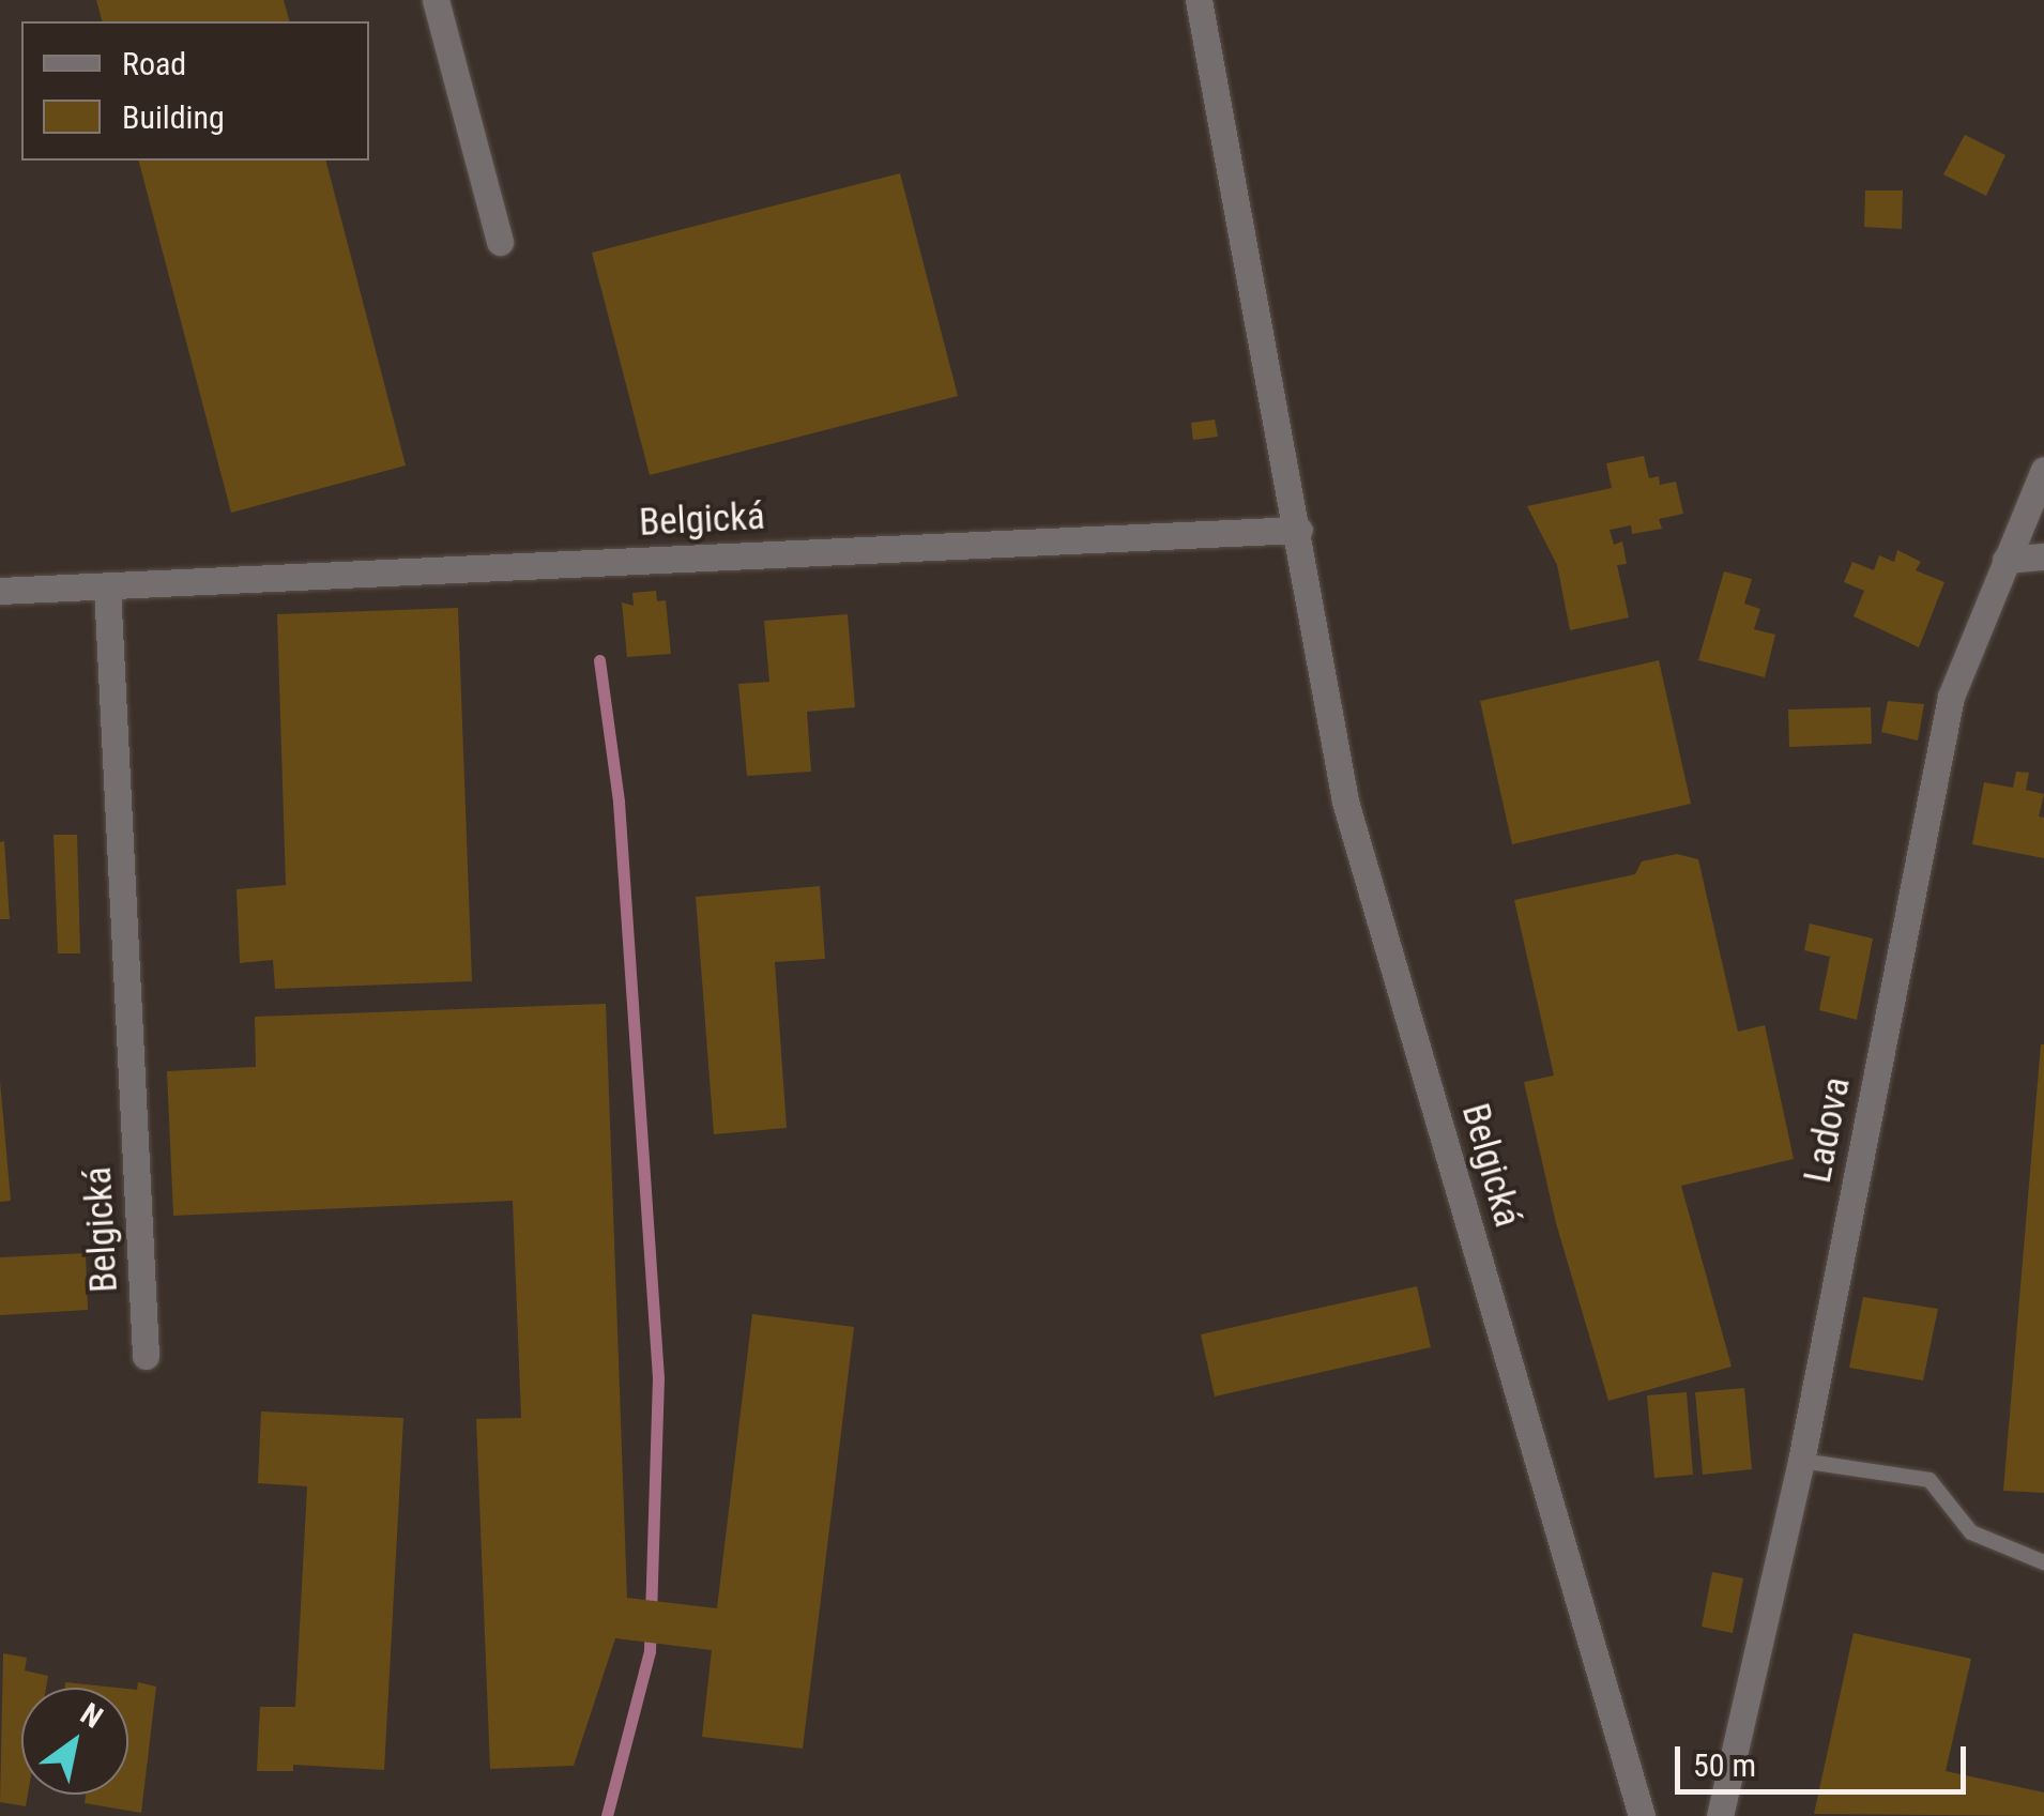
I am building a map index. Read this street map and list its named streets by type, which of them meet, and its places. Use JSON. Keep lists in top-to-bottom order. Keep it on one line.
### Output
{"streets":{"street":["Belgická","Ladova"]},"legend":["Road","Building"],"scale_bar":"50 m","north":"top right"}
